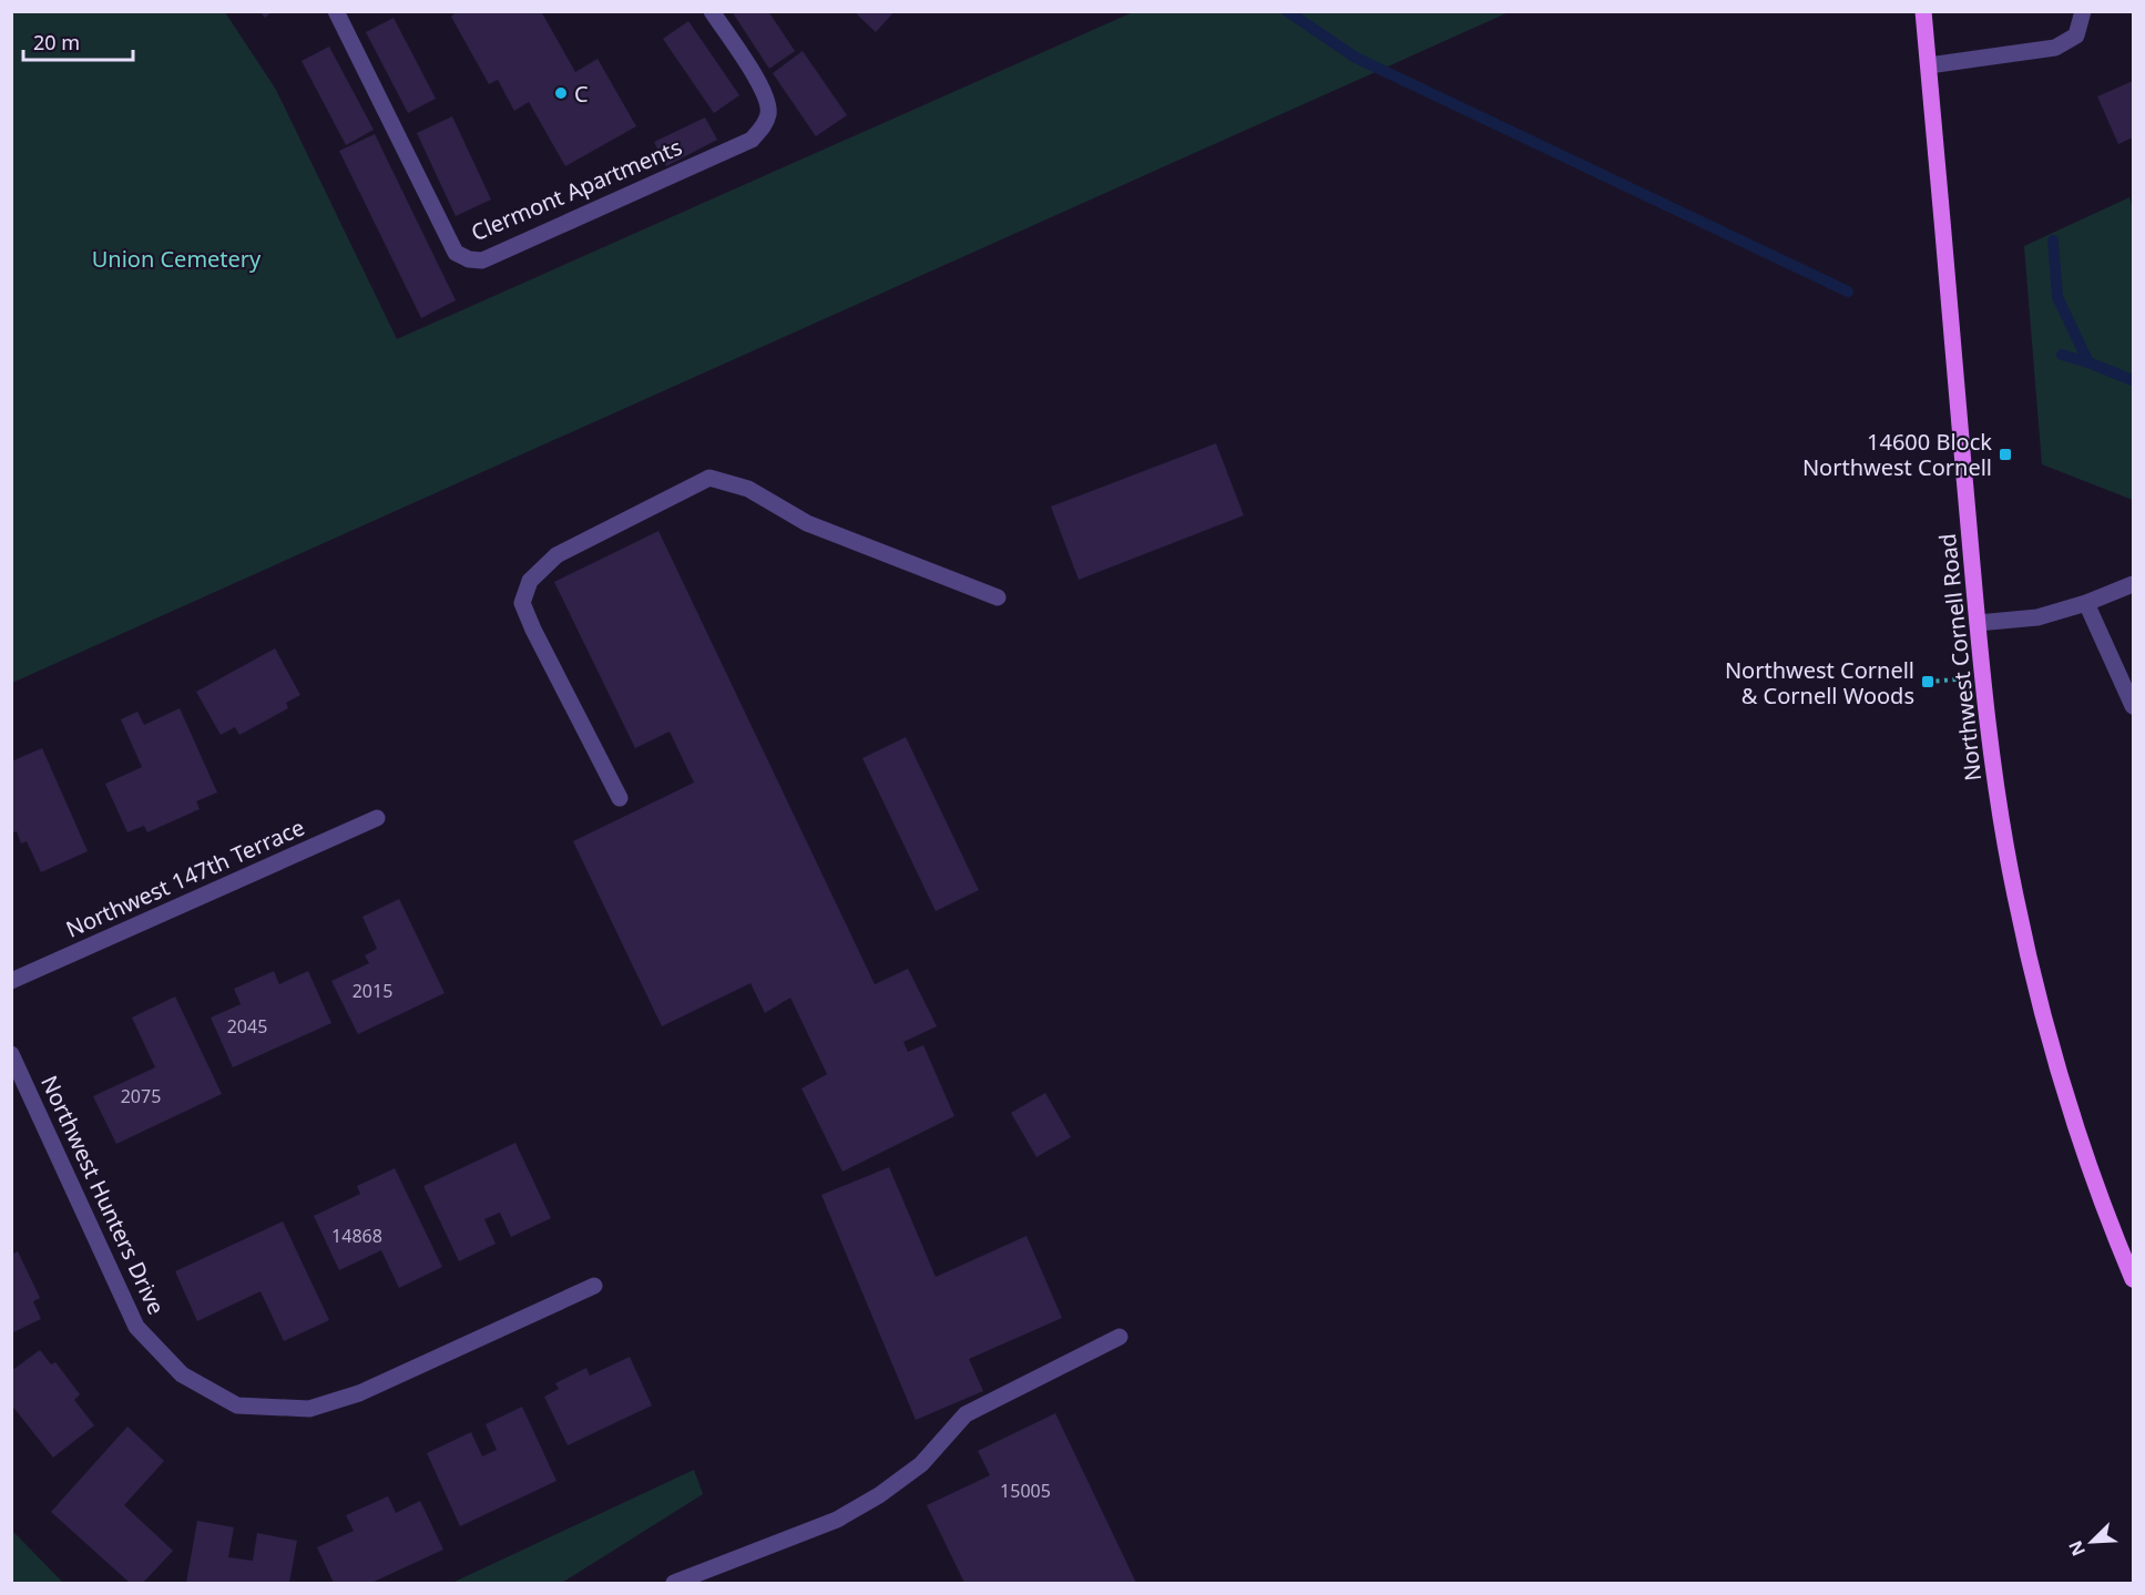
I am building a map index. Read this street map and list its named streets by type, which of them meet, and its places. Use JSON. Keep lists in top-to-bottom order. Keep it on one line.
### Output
{"streets":{"main road":["Northwest Cornell Road"],"street":["Clermont Apartments","Northwest 147th Terrace","Northwest Hunters Drive"]},"parks":["Union Cemetery"],"places":{"other":["C"],"transit":["14600 Block Northwest Cornell","Northwest Cornell & Cornell Woods"]},"house_numbers":["2015","2045","2075","14868","15005"],"scale_bar":"20 m","north":"bottom left"}
